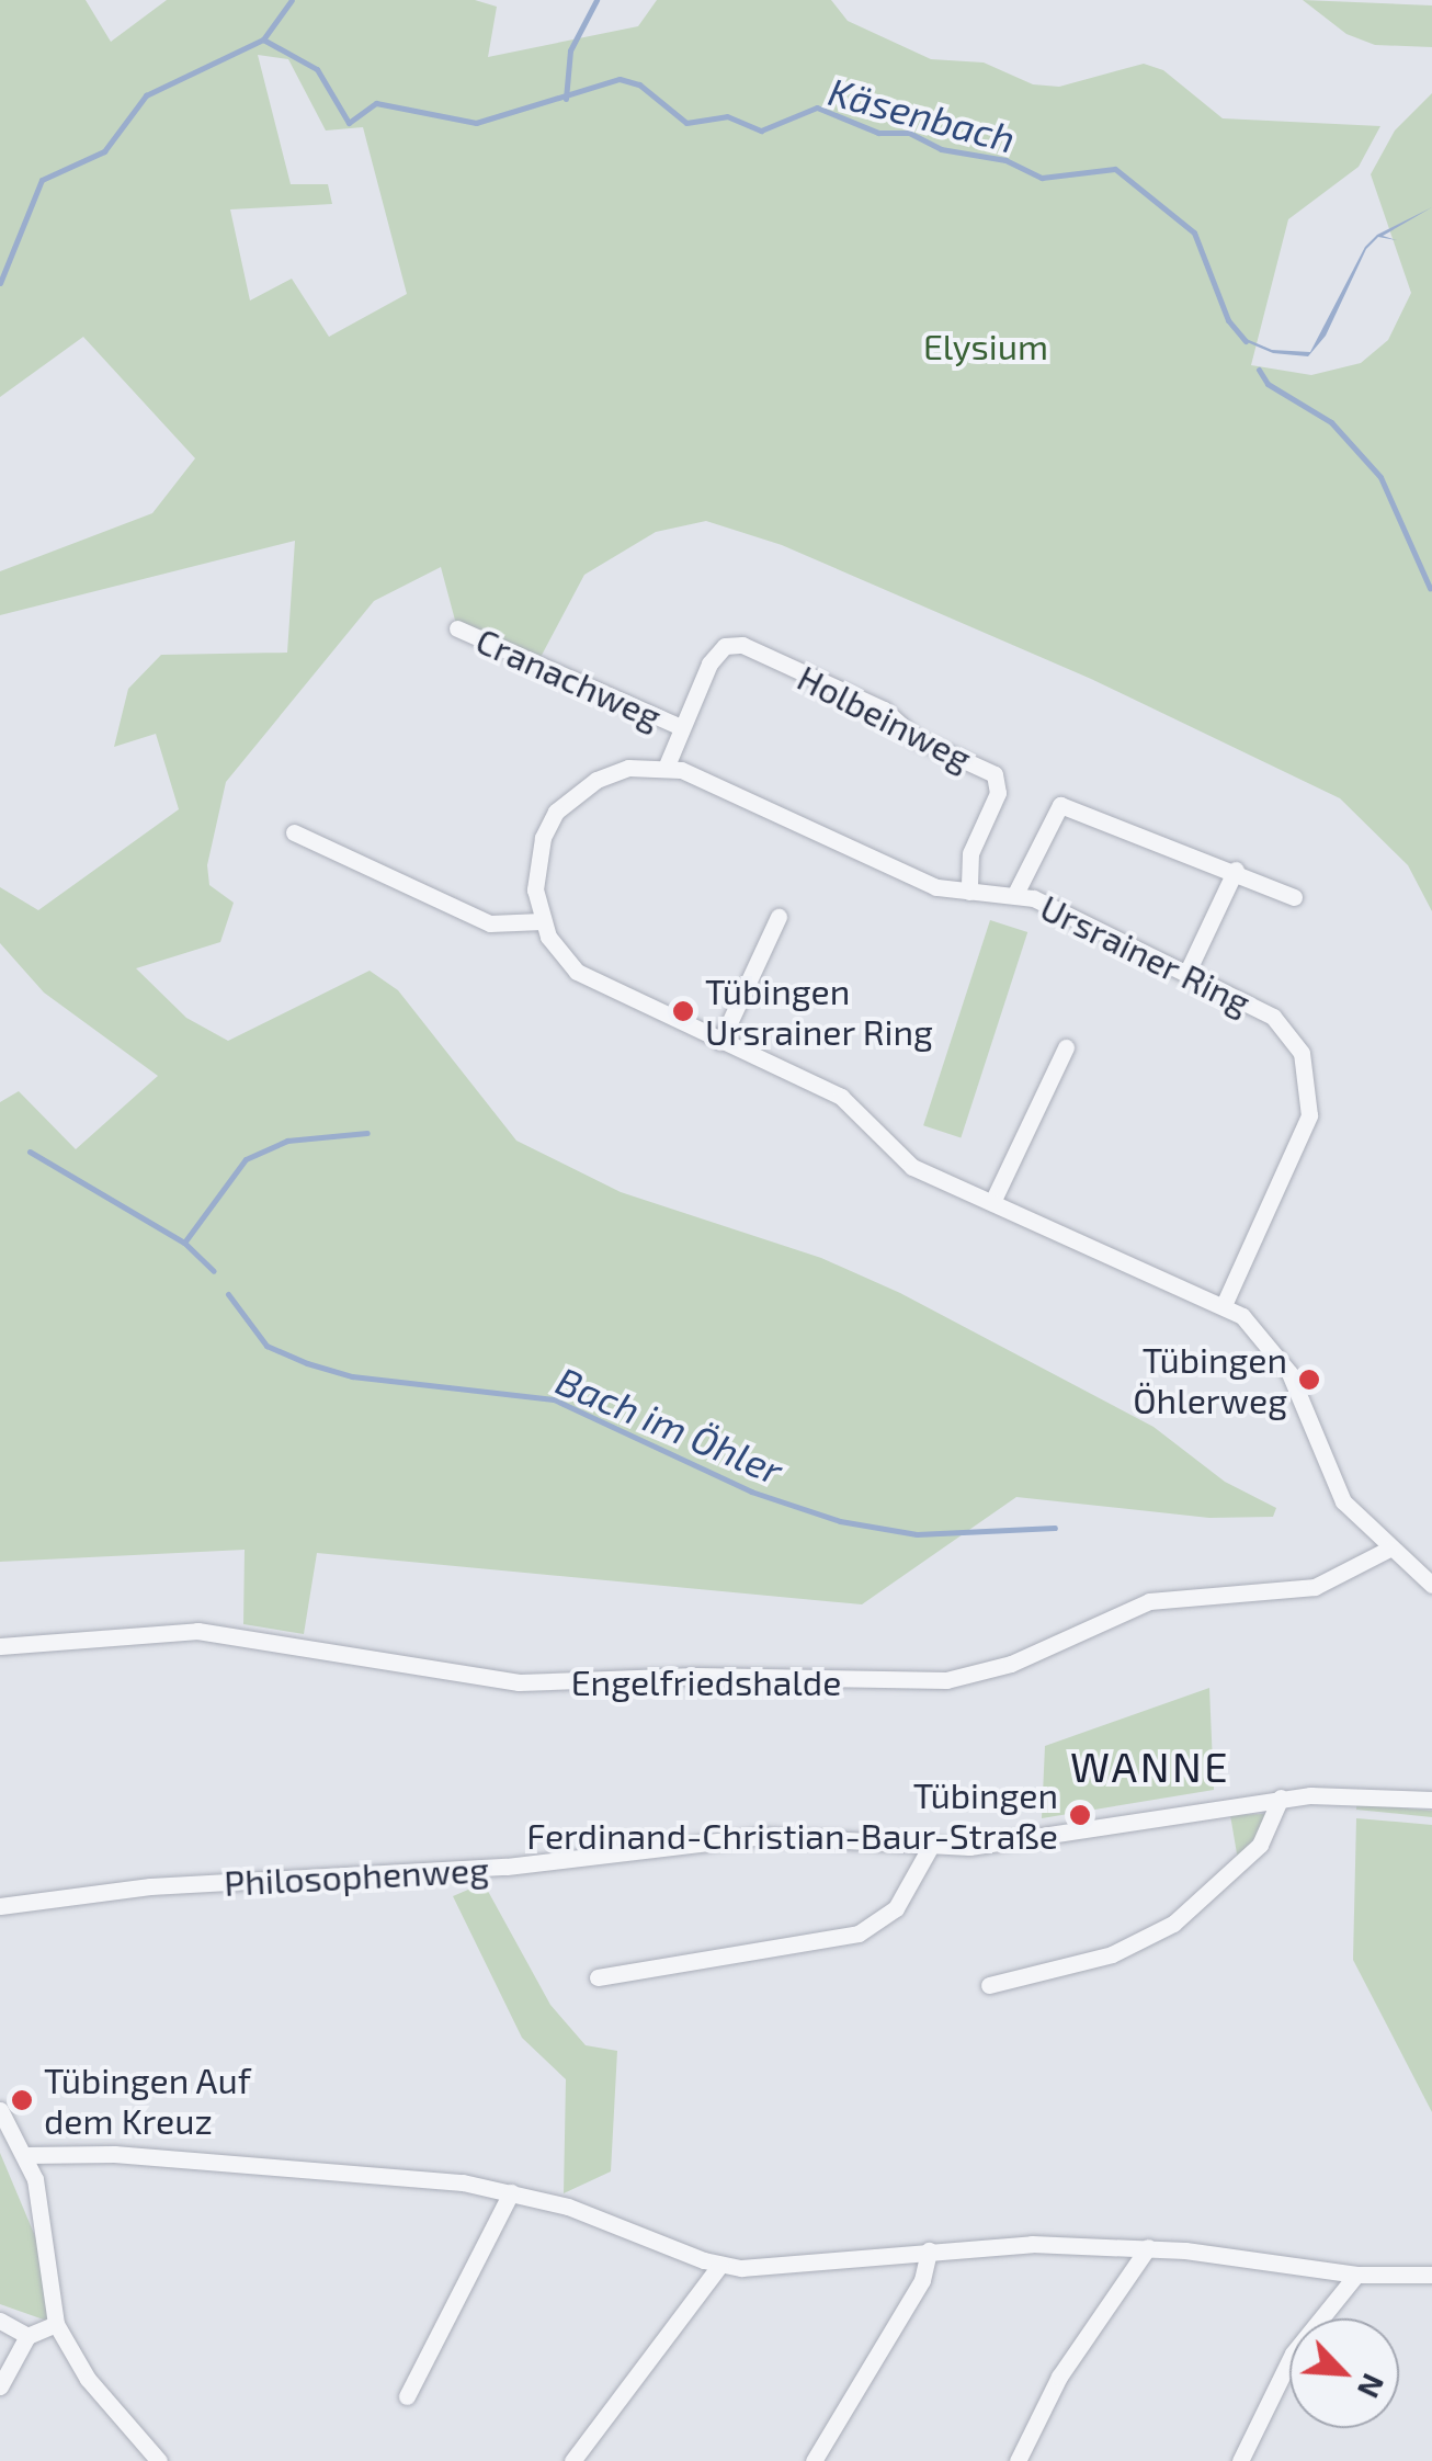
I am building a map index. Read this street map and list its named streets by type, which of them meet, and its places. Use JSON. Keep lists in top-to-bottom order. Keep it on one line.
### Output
{"streets":{"street":["Cranachweg","Holbeinweg","Ursrainer Ring","Engelfriedshalde","Philosophenweg"]},"crossings":[["Cranachweg","Holbeinweg"],["Holbeinweg","Ursrainer Ring"]],"districts":["WANNE"],"water":["Käsenbach","Bach im Öhler"],"parks":["Elysium"],"places":["Tübingen Ursrainer Ring","Tübingen Öhlerweg","Tübingen Ferdinand-Christian-Baur-Straße","Tübingen Auf dem Kreuz"],"north":"bottom right"}
